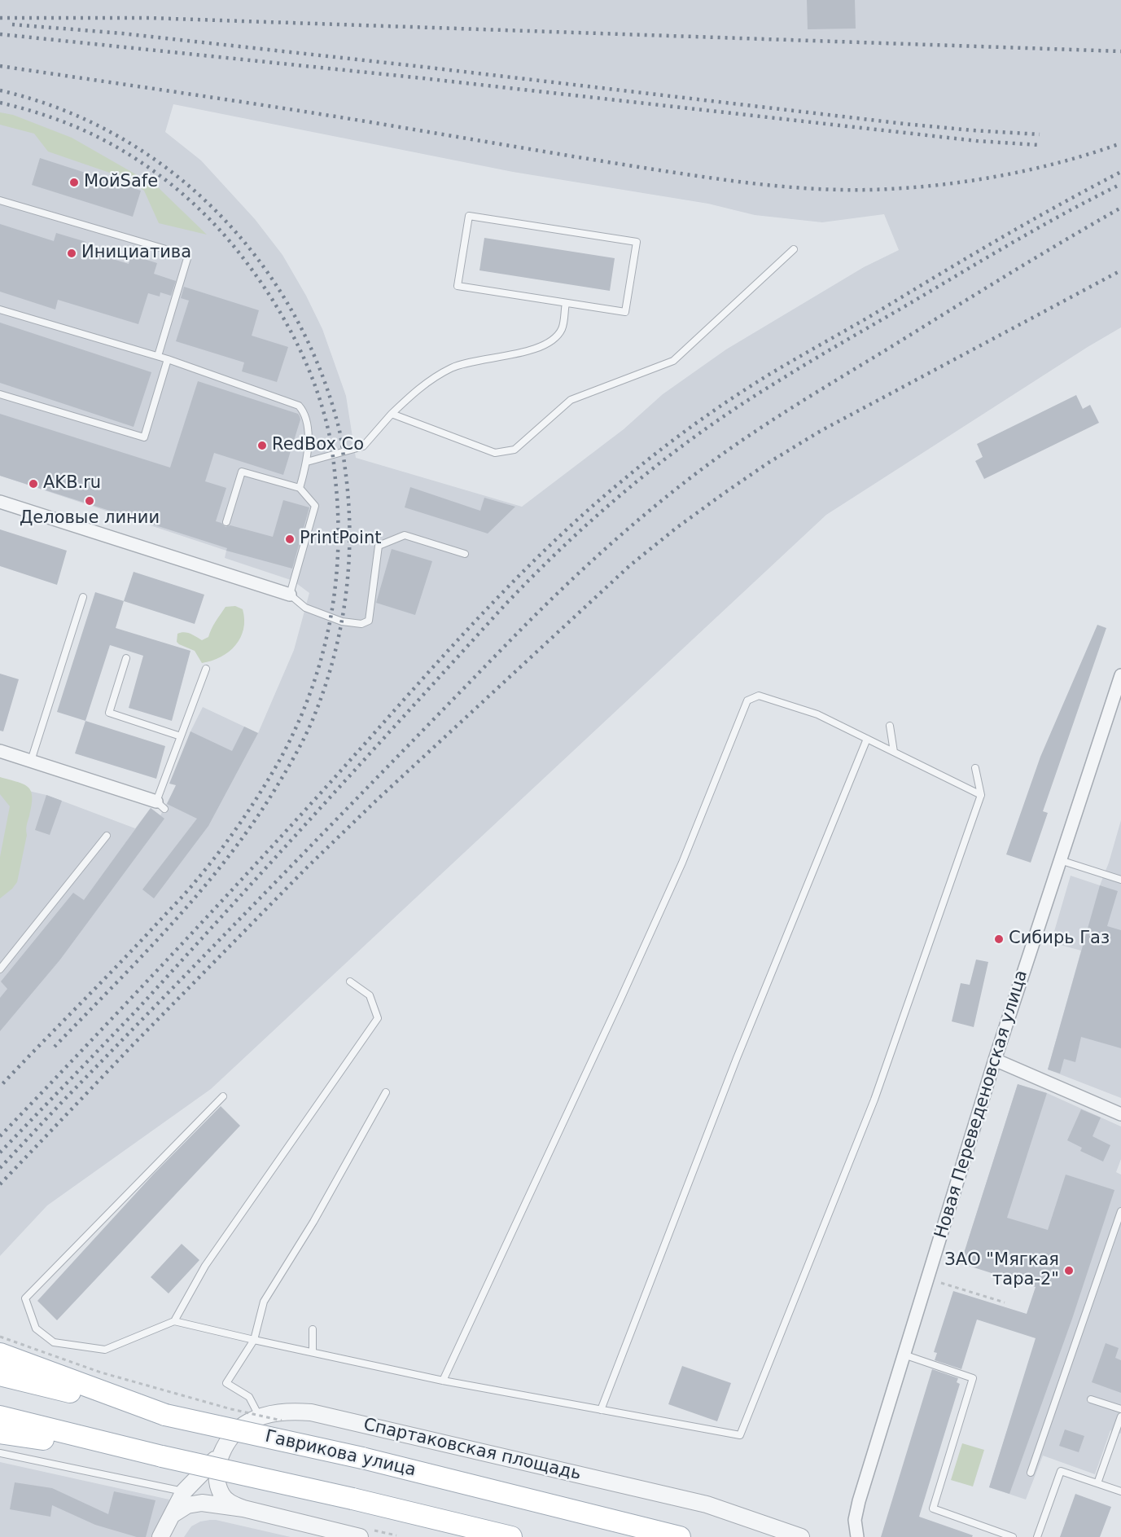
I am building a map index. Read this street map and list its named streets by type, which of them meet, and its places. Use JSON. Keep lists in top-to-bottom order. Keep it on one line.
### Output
{"streets":{"main road":["Гаврикова улица"],"street":["Новая Переведеновская улица","Спартаковская площадь"]},"places":["МойSafe","Инициатива","RedBox Co","AKB.ru","Деловые линии","PrintPoint","Сибирь Газ","ЗАО \"Мягкая тара-2\""]}
